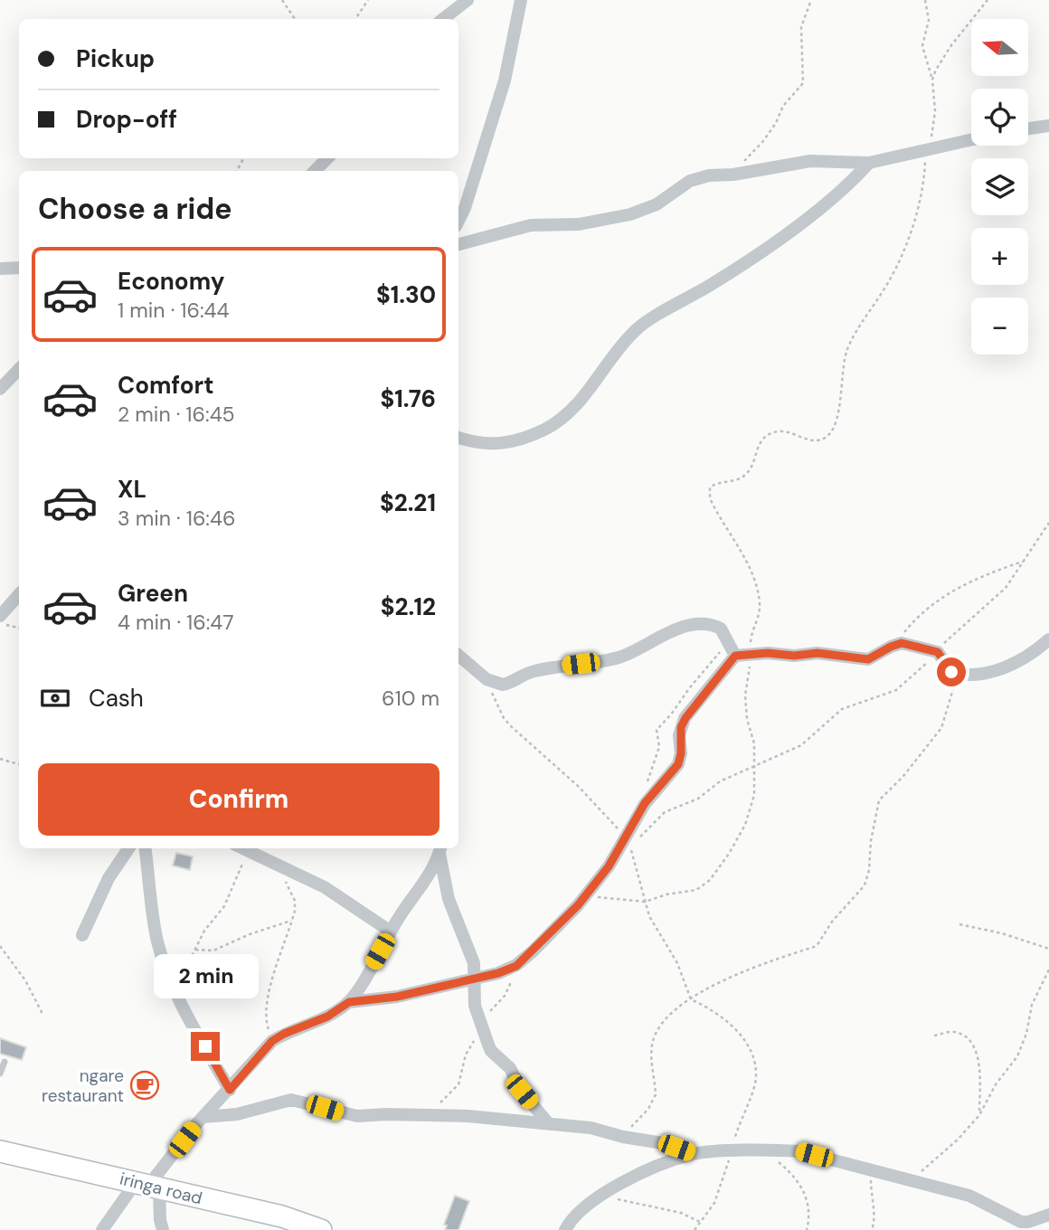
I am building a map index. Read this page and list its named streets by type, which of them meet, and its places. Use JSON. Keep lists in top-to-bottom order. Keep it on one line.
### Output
{"streets":{"highway":["iringa road"]},"places":{"cafe":["ngare restaurant"]},"north":"left","page":{"map_buttons":["+","−"],"banner":["Pickup","Drop-off"],"heading":"Choose a ride","list":[{"name":"Economy","note":"1 min · 16:44","value":"$1.30"},{"name":"Comfort","note":"2 min · 16:45","value":"$1.76"},{"name":"XL","note":"3 min · 16:46","value":"$2.21"},{"name":"Green","note":"4 min · 16:47","value":"$2.12"}],"pay":["Cash","610 m"],"buttons":"Confirm","bubble":"2 min"}}
